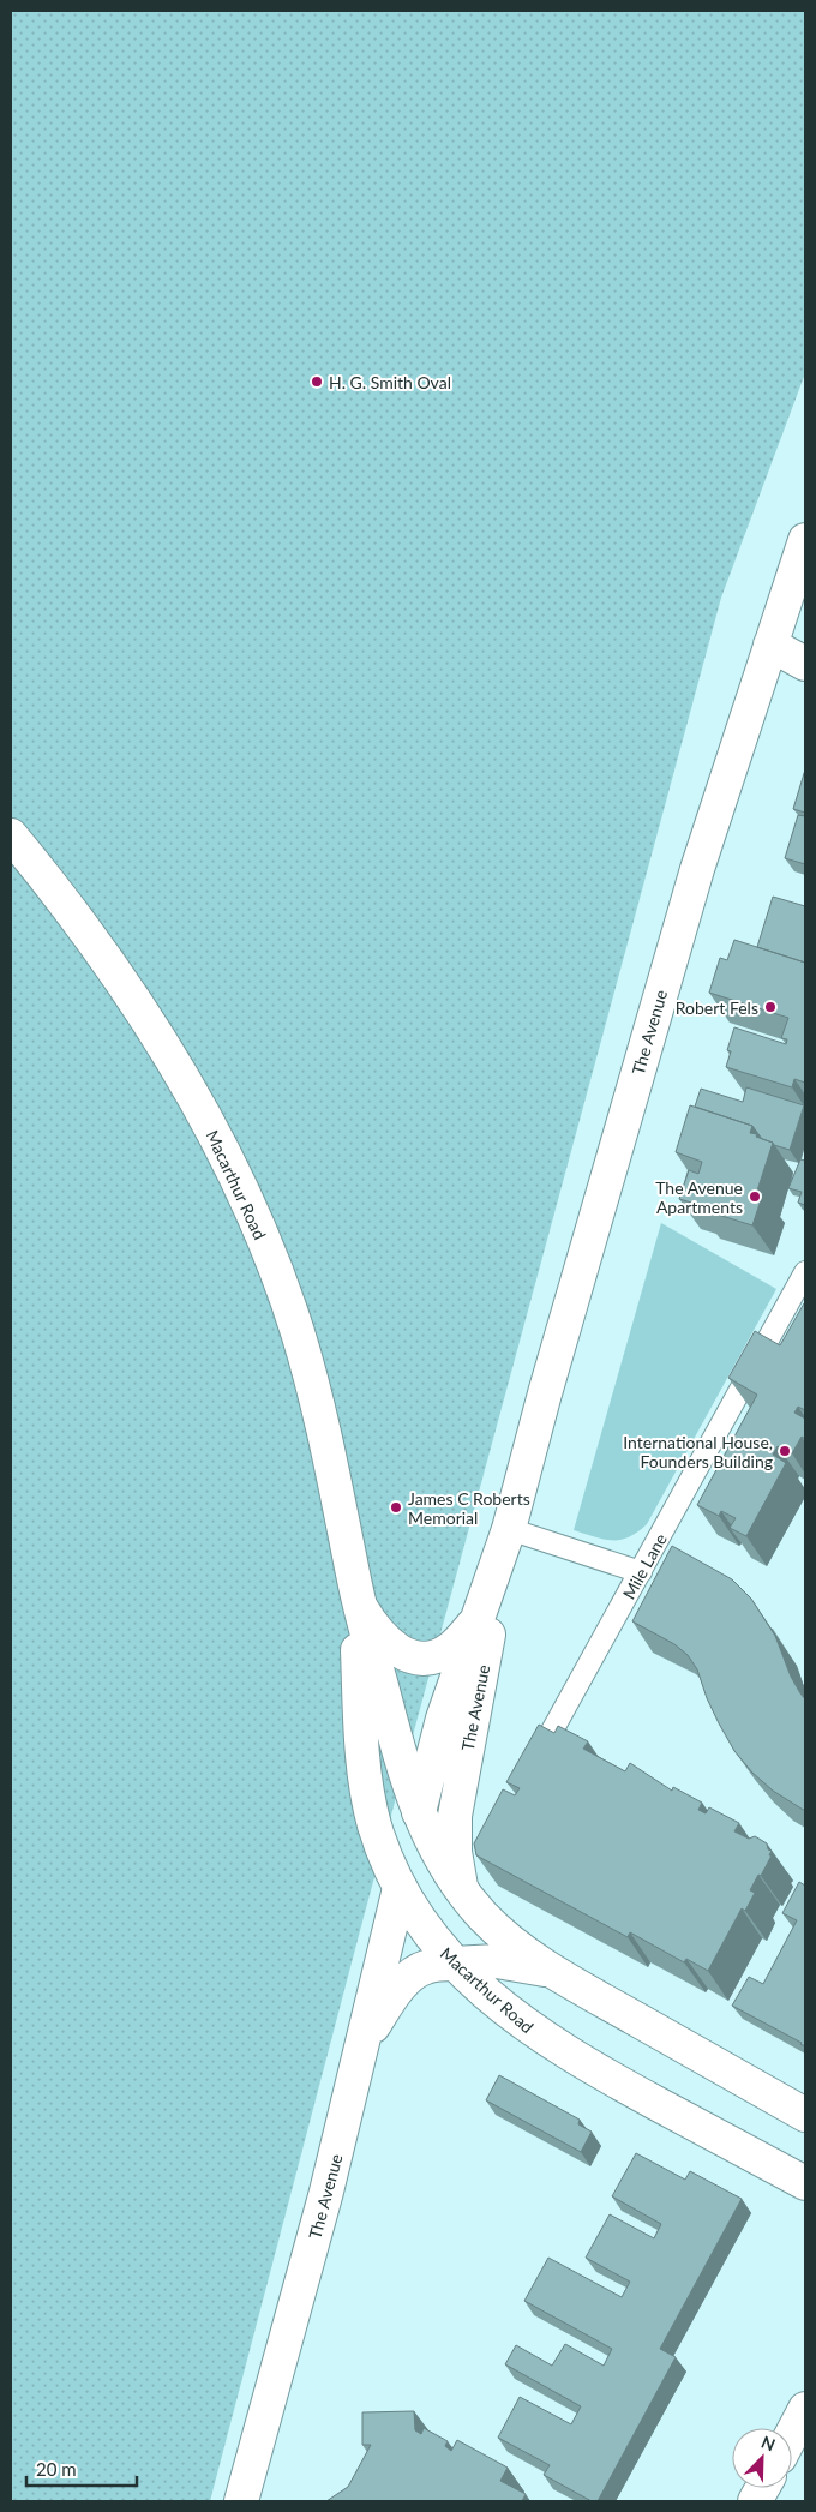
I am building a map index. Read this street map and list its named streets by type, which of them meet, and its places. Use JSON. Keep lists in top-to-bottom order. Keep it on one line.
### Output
{"streets":{"main road":["The Avenue","Macarthur Road"],"lane":["Mile Lane"]},"crossings":[["The Avenue","Macarthur Road"]],"places":["H. G. Smith Oval","Robert Fels","The Avenue Apartments","International House, Founders Building","James C Roberts Memorial"],"scale_bar":"20 m","north":"top right"}
